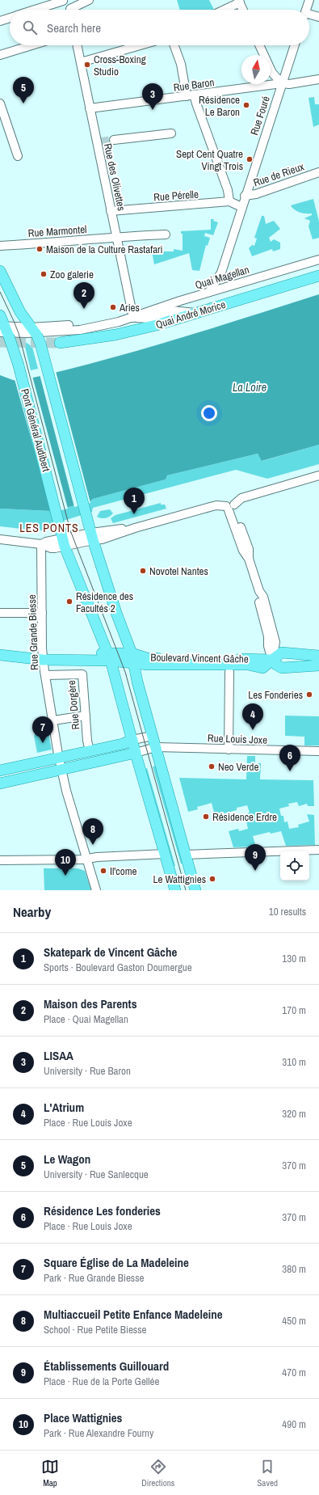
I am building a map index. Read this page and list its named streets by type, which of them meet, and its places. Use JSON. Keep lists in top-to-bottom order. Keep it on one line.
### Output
{"streets":{"main road":["Quai André Morice","Pont Général Audibert","Boulevard Vincent Gâche"],"street":["Rue Baron","Rue Fouré","Rue de Rieux","Rue des Olivettes","Rue Pérelle","Rue Marmontel","Quai Magellan","Rue Grande Biesse","Rue Dorgère","Rue Louis Joxe"]},"crossings":[["Rue Baron","Rue Fouré"],["Rue Baron","Rue des Olivettes"],["Rue Fouré","Rue de Rieux"],["Rue Fouré","Rue Pérelle"],["Rue Fouré","Quai Magellan"],["Rue des Olivettes","Rue Pérelle"],["Rue des Olivettes","Rue Marmontel"],["Rue des Olivettes","Quai Magellan"],["Quai Magellan","Quai André Morice"],["Quai Magellan","Pont Général Audibert"],["Pont Général Audibert","Boulevard Vincent Gâche"],["Pont Général Audibert","Rue Louis Joxe"],["Rue Grande Biesse","Boulevard Vincent Gâche"],["Rue Grande Biesse","Rue Dorgère"]],"districts":["LES PONTS"],"water":["La Loire"],"places":["Cross-Boxing Studio","Résidence Le Baron","Sept Cent Quatre Vingt Trois","Maison de la Culture Rastafari","Zoo galerie","Aries","Novotel Nantes","Résidence des Facultés 2","Les Fonderies","Neo Verde","Résidence Erdre","Il'come","Le Wattignies"],"north":"top","page":{"search":"Search here","pins":["5","3","2","1","4","7","6","8","9","10"],"heading":["Nearby","10 results"],"list":[{"mark":"1","name":"Skatepark de Vincent Gâche","note":"Sports · Boulevard Gaston Doumergue","value":"130 m"},{"mark":"2","name":"Maison des Parents","note":"Place · Quai Magellan","value":"170 m"},{"mark":"3","name":"LISAA","note":"University · Rue Baron","value":"310 m"},{"mark":"4","name":"L'Atrium","note":"Place · Rue Louis Joxe","value":"320 m"},{"mark":"5","name":"Le Wagon","note":"University · Rue Sanlecque","value":"370 m"},{"mark":"6","name":"Résidence Les fonderies","note":"Place · Rue Louis Joxe","value":"370 m"},{"mark":"7","name":"Square Église de La Madeleine","note":"Park · Rue Grande Biesse","value":"380 m"},{"mark":"8","name":"Multiaccueil Petite Enfance Madeleine","note":"School · Rue Petite Biesse","value":"450 m"},{"mark":"9","name":"Établissements Guillouard","note":"Place · Rue de la Porte Gellée","value":"470 m"},{"mark":"10","name":"Place Wattignies","note":"Park · Rue Alexandre Fourny","value":"490 m"}],"nav":["Map","Directions","Saved"]}}
